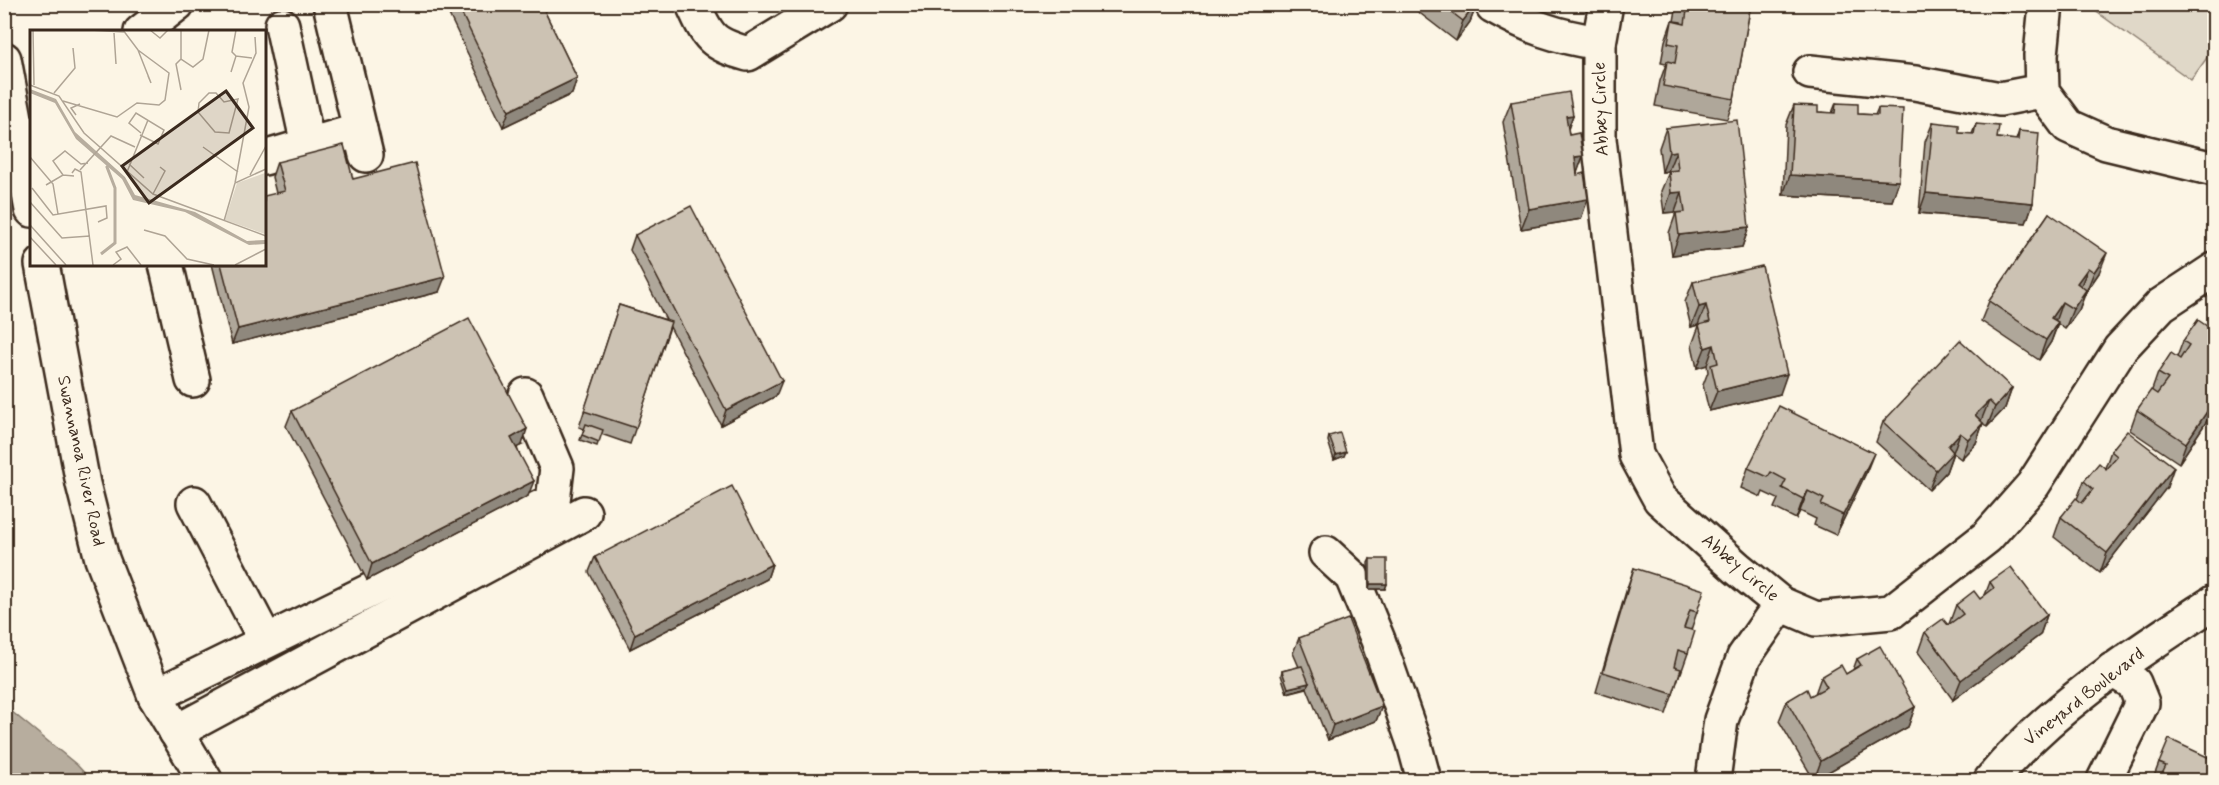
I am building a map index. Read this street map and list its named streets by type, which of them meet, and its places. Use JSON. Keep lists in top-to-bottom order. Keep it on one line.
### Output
{"streets":{"street":["Abbey Circle","Swannanoa River Road","Vineyard Boulevard"]}}
